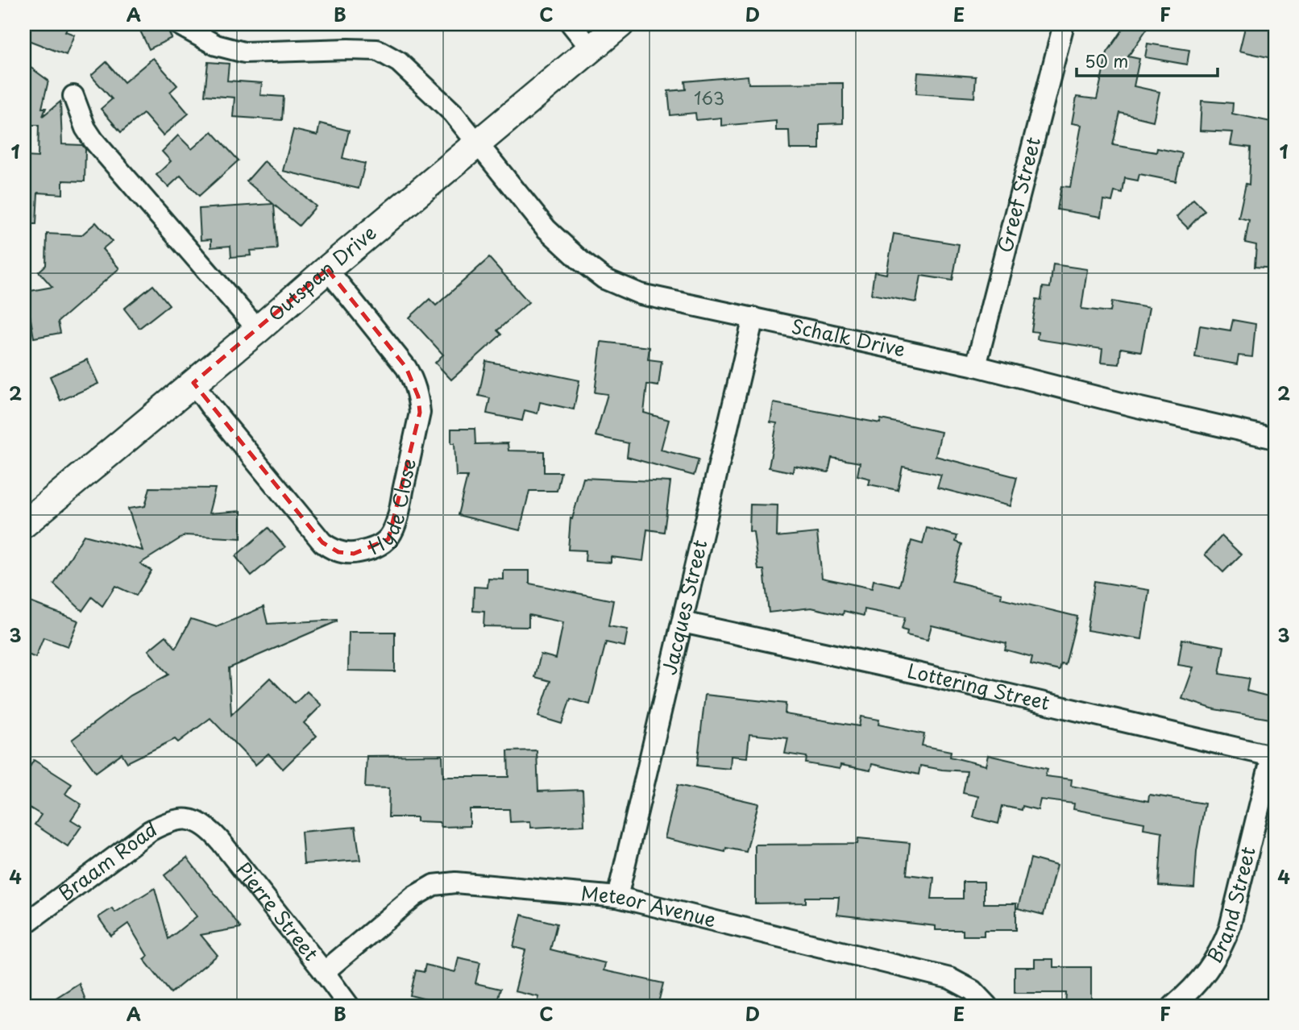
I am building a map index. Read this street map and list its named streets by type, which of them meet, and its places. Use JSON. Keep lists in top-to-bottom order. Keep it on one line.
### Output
{"streets":{"street":["Greef Street","Outspan Drive","Schalk Drive","Hyde Close","Jacques Street","Lottering Street","Braam Road","Brand Street","Meteor Avenue","Pierre Street"]},"crossings":[["Greef Street","Schalk Drive"],["Outspan Drive","Schalk Drive"],["Outspan Drive","Hyde Close"],["Schalk Drive","Jacques Street"],["Jacques Street","Lottering Street"],["Jacques Street","Meteor Avenue"],["Lottering Street","Brand Street"],["Braam Road","Pierre Street"],["Meteor Avenue","Pierre Street"]],"house_numbers":["163"],"scale_bar":"50 m","grid":{"columns":["A","B","C","D","E","F"],"rows":["1","2","3","4"]}}
